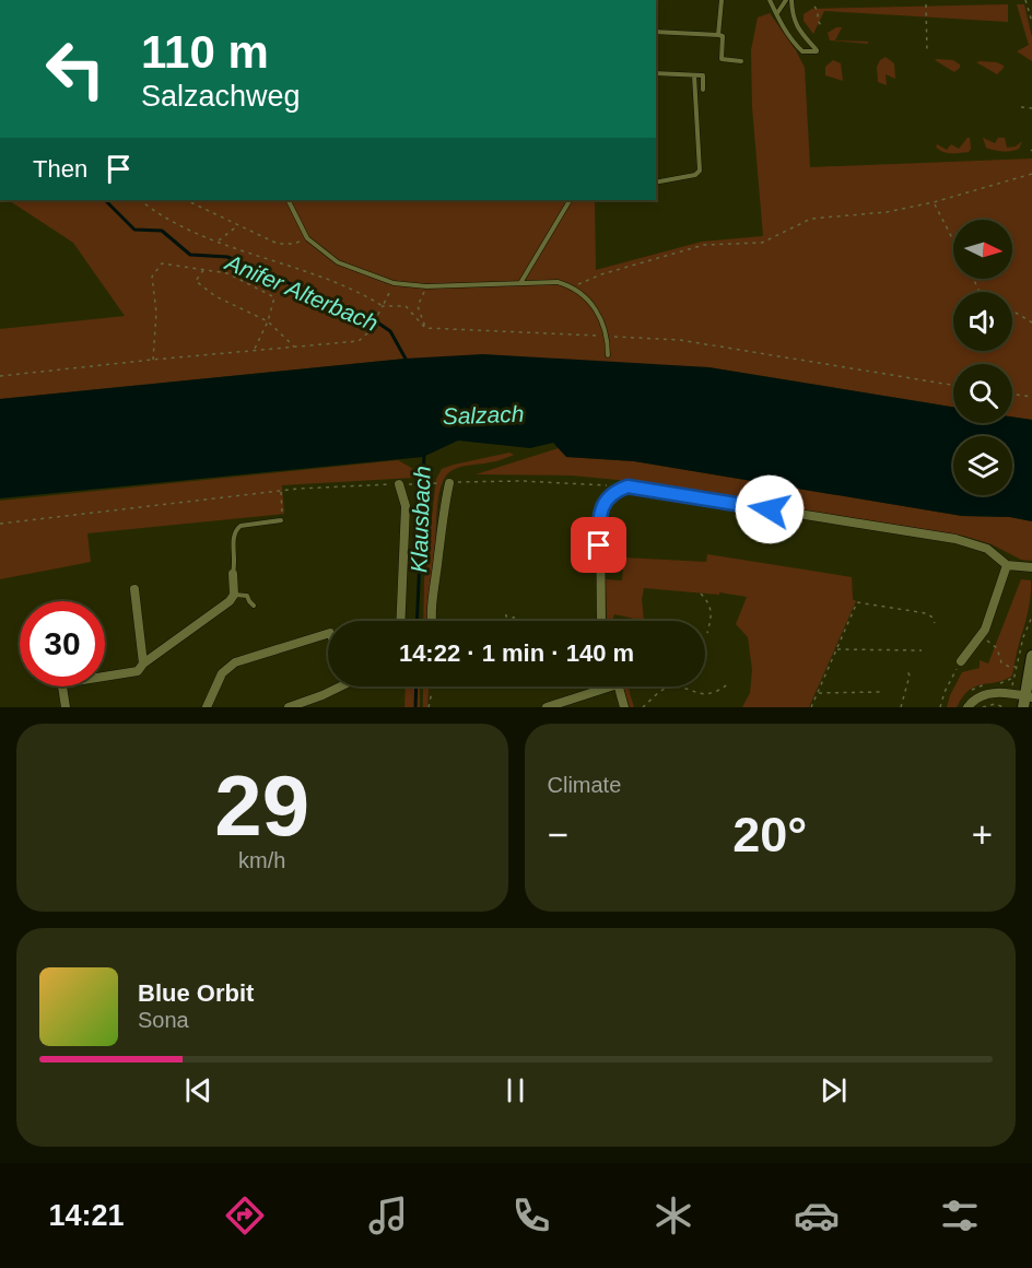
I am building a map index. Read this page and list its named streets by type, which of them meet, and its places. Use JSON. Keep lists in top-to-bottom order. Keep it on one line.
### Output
{"water":["Anifer Alterbach","Salzach","Klausbach"],"north":"right","page":{"turn":["110 m","Salzachweg"],"then":"Then","limit":"30","trip":"14:22 · 1 min · 140 m","tile":[["29","km/h"],"Climate"],"heat":["−","20°","+"],"song":["Blue Orbit","Sona"],"tabs":"14:21"}}
